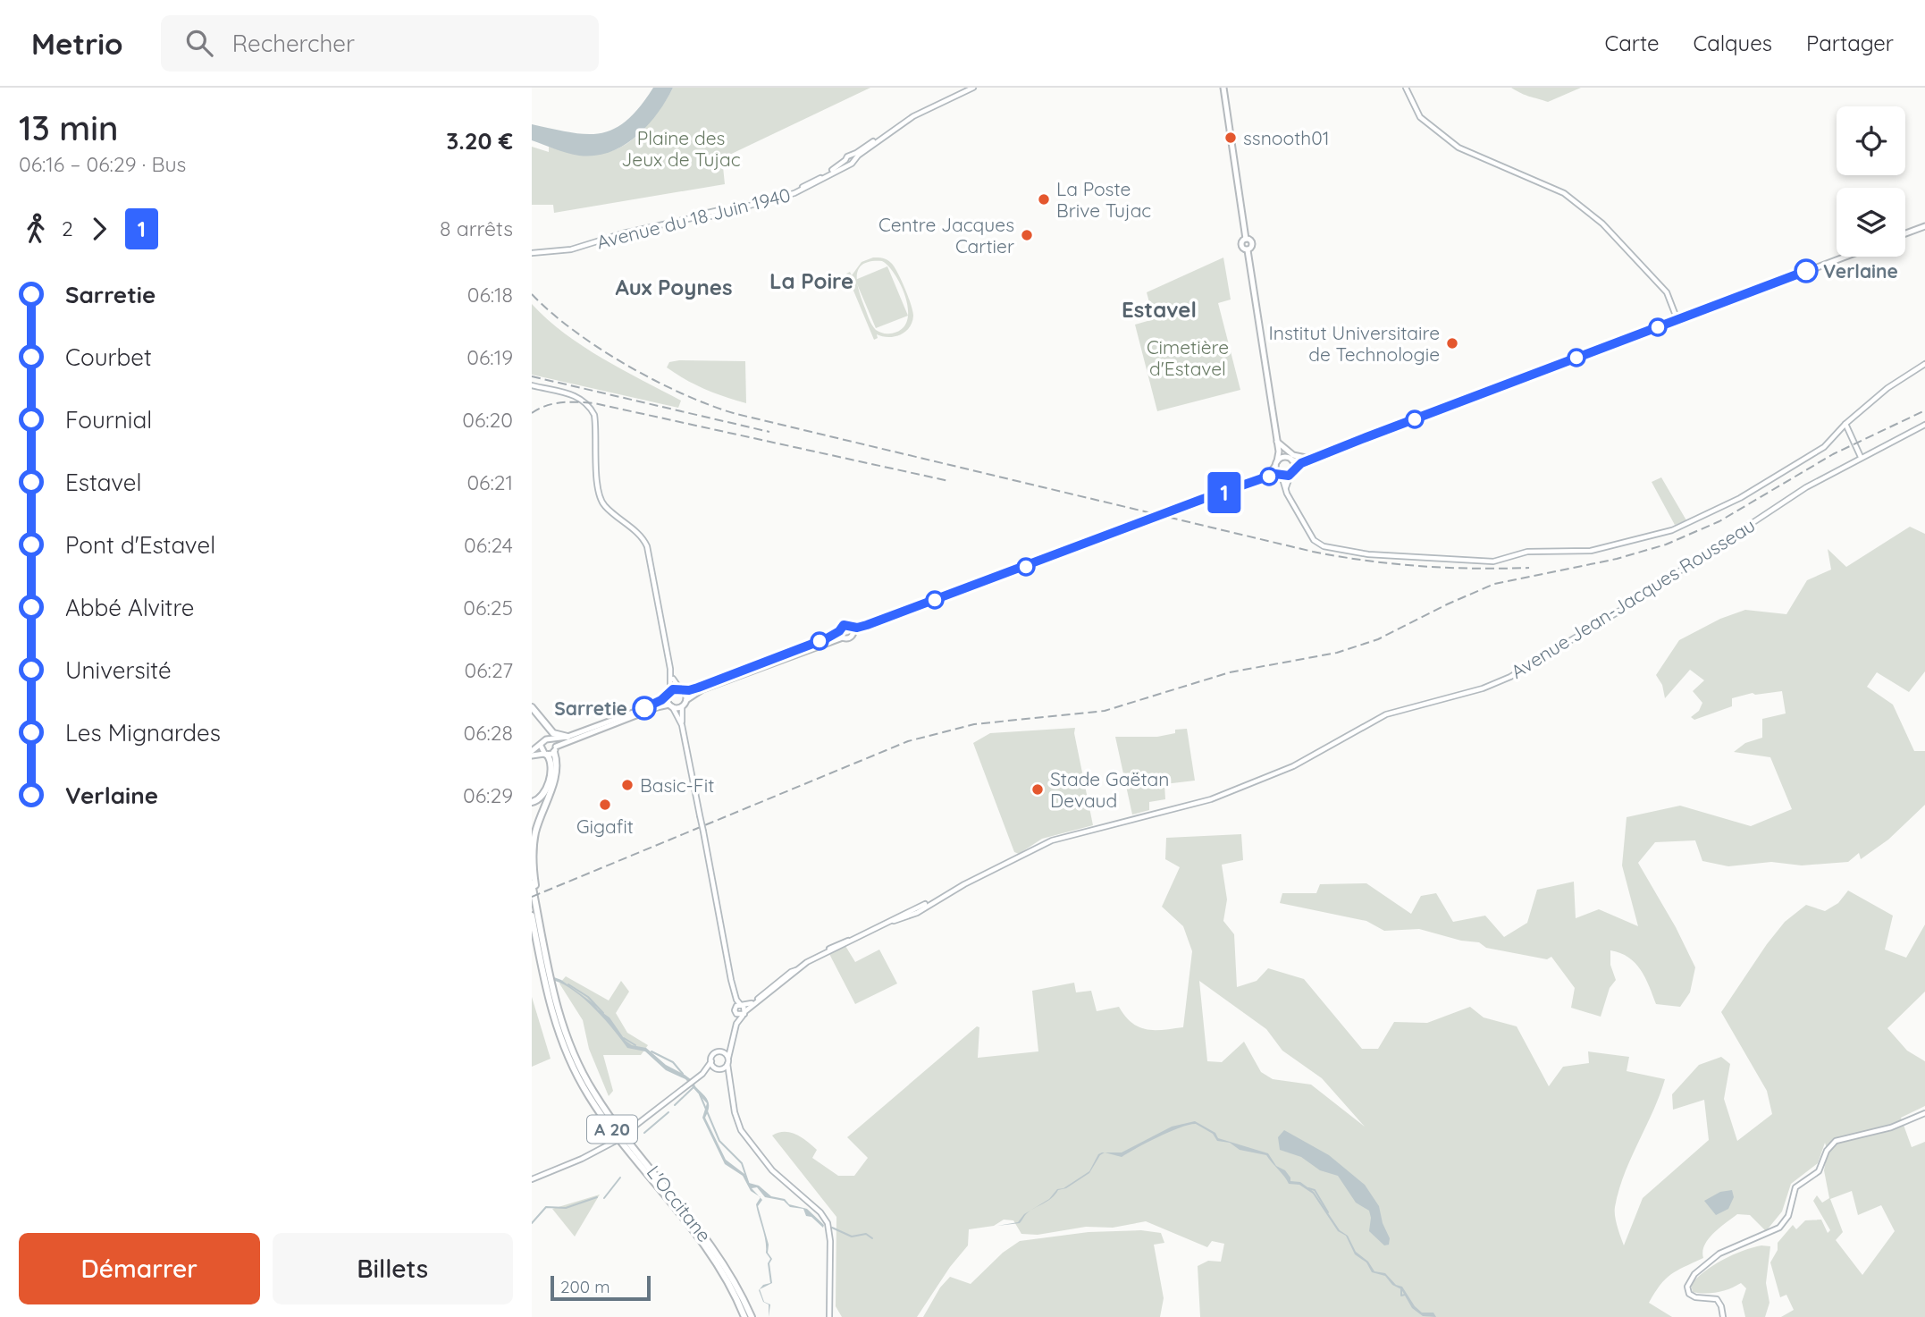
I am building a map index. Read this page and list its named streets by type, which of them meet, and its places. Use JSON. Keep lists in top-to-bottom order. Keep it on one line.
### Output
{"streets":{"highway":["A 20","L'Occitane"],"main road":["Avenue du 18 Juin 1940","Avenue Jean-Jacques Rousseau"]},"districts":["La Poire","Aux Poynes","Estavel"],"parks":["Plaine des Jeux de Tujac","Cimetière d'Estavel"],"places":["ssnooth01","La Poste Brive Tujac","Centre Jacques Cartier","Verlaine","Institut Universitaire de Technologie","Sarretie","Basic-Fit","Stade Gaëtan Devaud","Gigafit"],"lines":["bus line 1"],"scale_bar":"200 m","page":{"header":"Metrio","search":"Rechercher","nav":["Carte","Calques","Partager"],"heading":["13 min","06:16 – 06:29 · Bus","3.20 €"],"on_map":"1","legs":["2","1","8 arrêts"],"list":[{"name":"Sarretie","value":"06:18"},{"name":"Courbet","value":"06:19"},{"name":"Fournial","value":"06:20"},{"name":"Estavel","value":"06:21"},{"name":"Pont d'Estavel","value":"06:24"},{"name":"Abbé Alvitre","value":"06:25"},{"name":"Université","value":"06:27"},{"name":"Les Mignardes","value":"06:28"},{"name":"Verlaine","value":"06:29"}],"buttons":["Démarrer","Billets"],"scale":"200 m"}}
